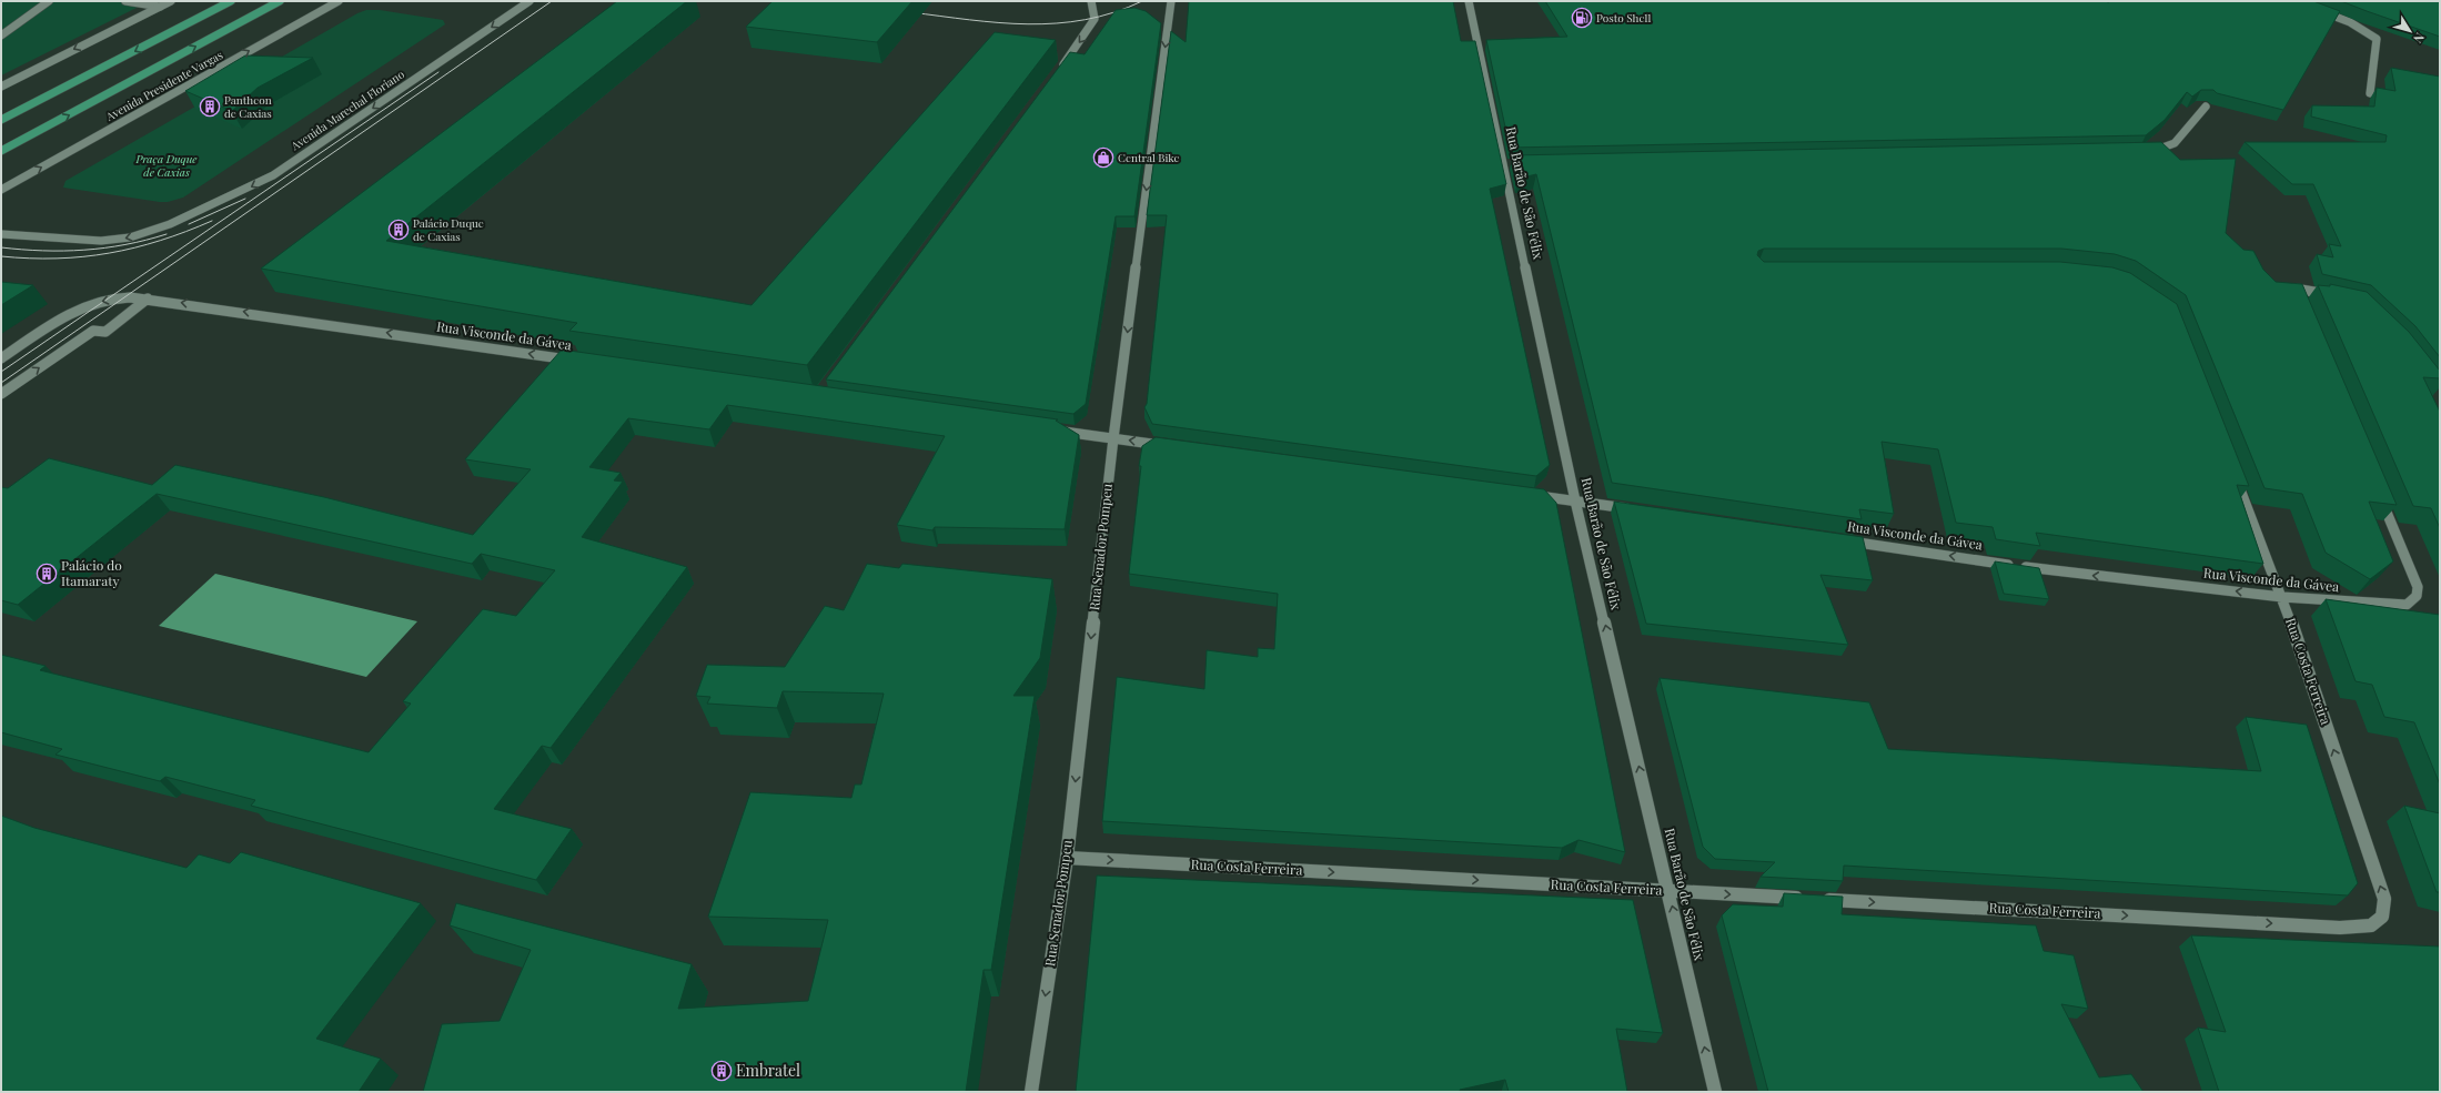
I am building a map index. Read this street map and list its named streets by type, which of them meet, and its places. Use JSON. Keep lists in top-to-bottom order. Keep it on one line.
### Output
{"streets":{"main road":["Avenida Presidente Vargas"],"street":["Avenida Marechal Floriano","Rua Barão de São Félix","Rua Visconde da Gávea","Rua Senador Pompeu","Rua Costa Ferreira"]},"crossings":[["Rua Barão de São Félix","Rua Costa Ferreira"],["Rua Visconde da Gávea","Rua Costa Ferreira"],["Rua Senador Pompeu","Rua Costa Ferreira"]],"one_way":["Rua Barão de São Félix","Rua Visconde da Gávea","Rua Senador Pompeu"],"parks":["Praça Duque de Caxias"],"places":{"fuel station":["Posto Shell"],"building":["Pantheon de Caxias","Palácio Duque de Caxias","Palácio do Itamaraty","Embratel"],"shop":["Central Bike"]},"north":"bottom right"}
